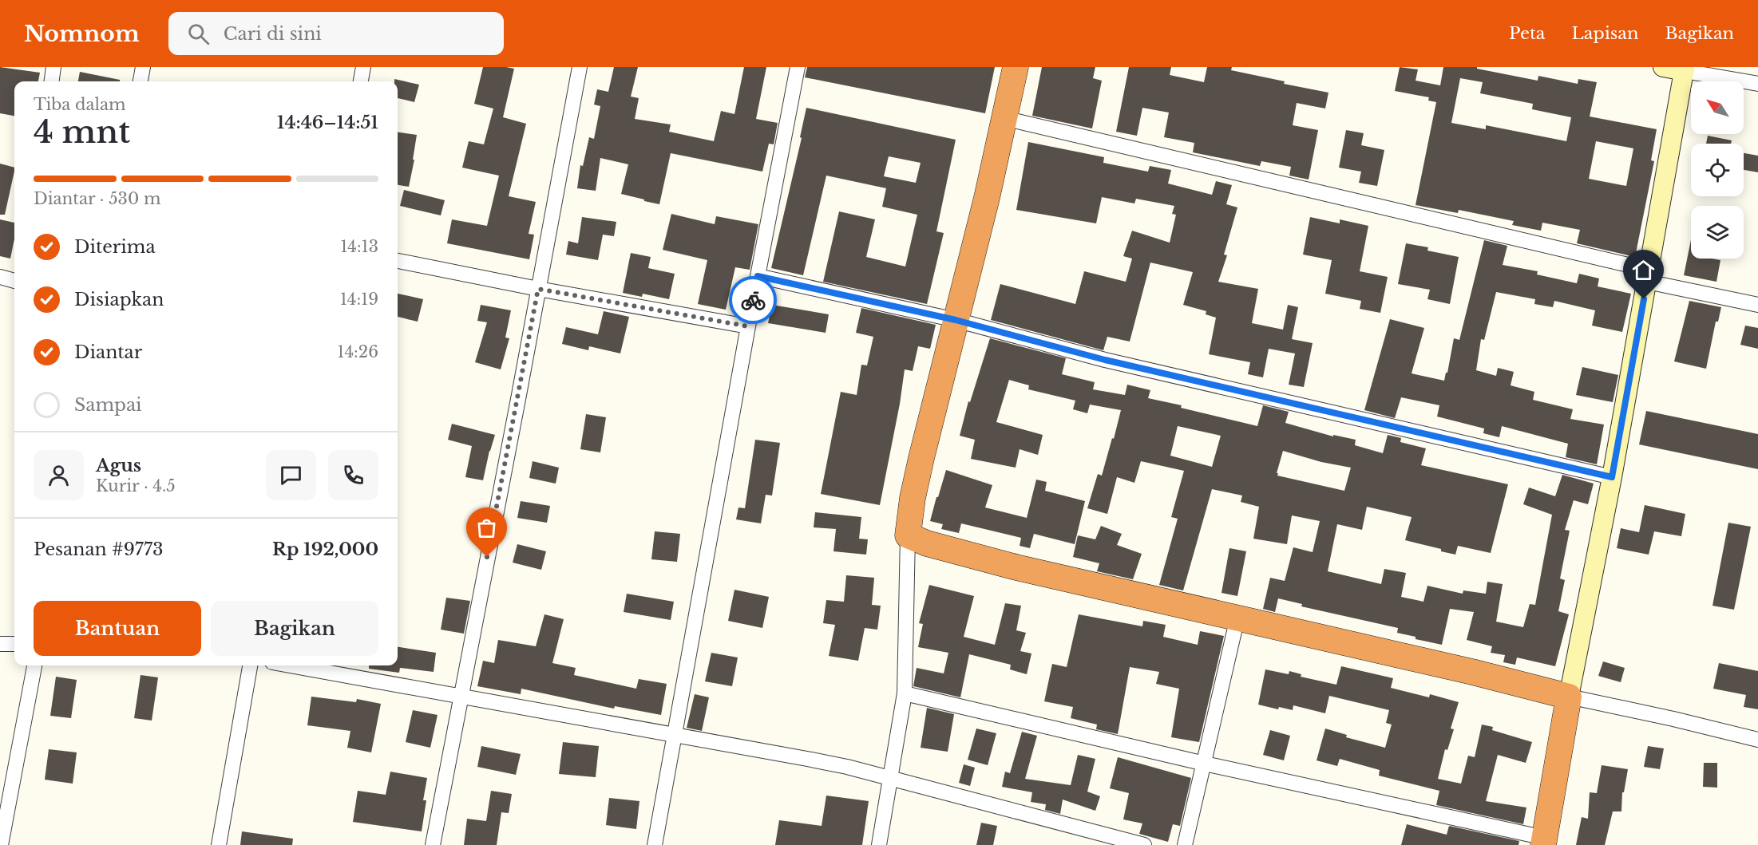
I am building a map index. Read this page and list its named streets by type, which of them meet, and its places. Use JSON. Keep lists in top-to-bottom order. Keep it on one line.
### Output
{"north":"top left","page":{"header":"Nomnom","search":"Cari di sini","nav":["Peta","Lapisan","Bagikan"],"heading":["4 mnt","Tiba dalam","14:46–14:51"],"panel":["Agus","Kurir · 4.5","Pesanan #9773","Rp 192,000"],"bar":"Diantar · 530 m","list":[["Diterima","14:13"],["Disiapkan","14:19"],["Diantar","14:26"],"Sampai"],"buttons":["Bantuan","Bagikan"]}}
